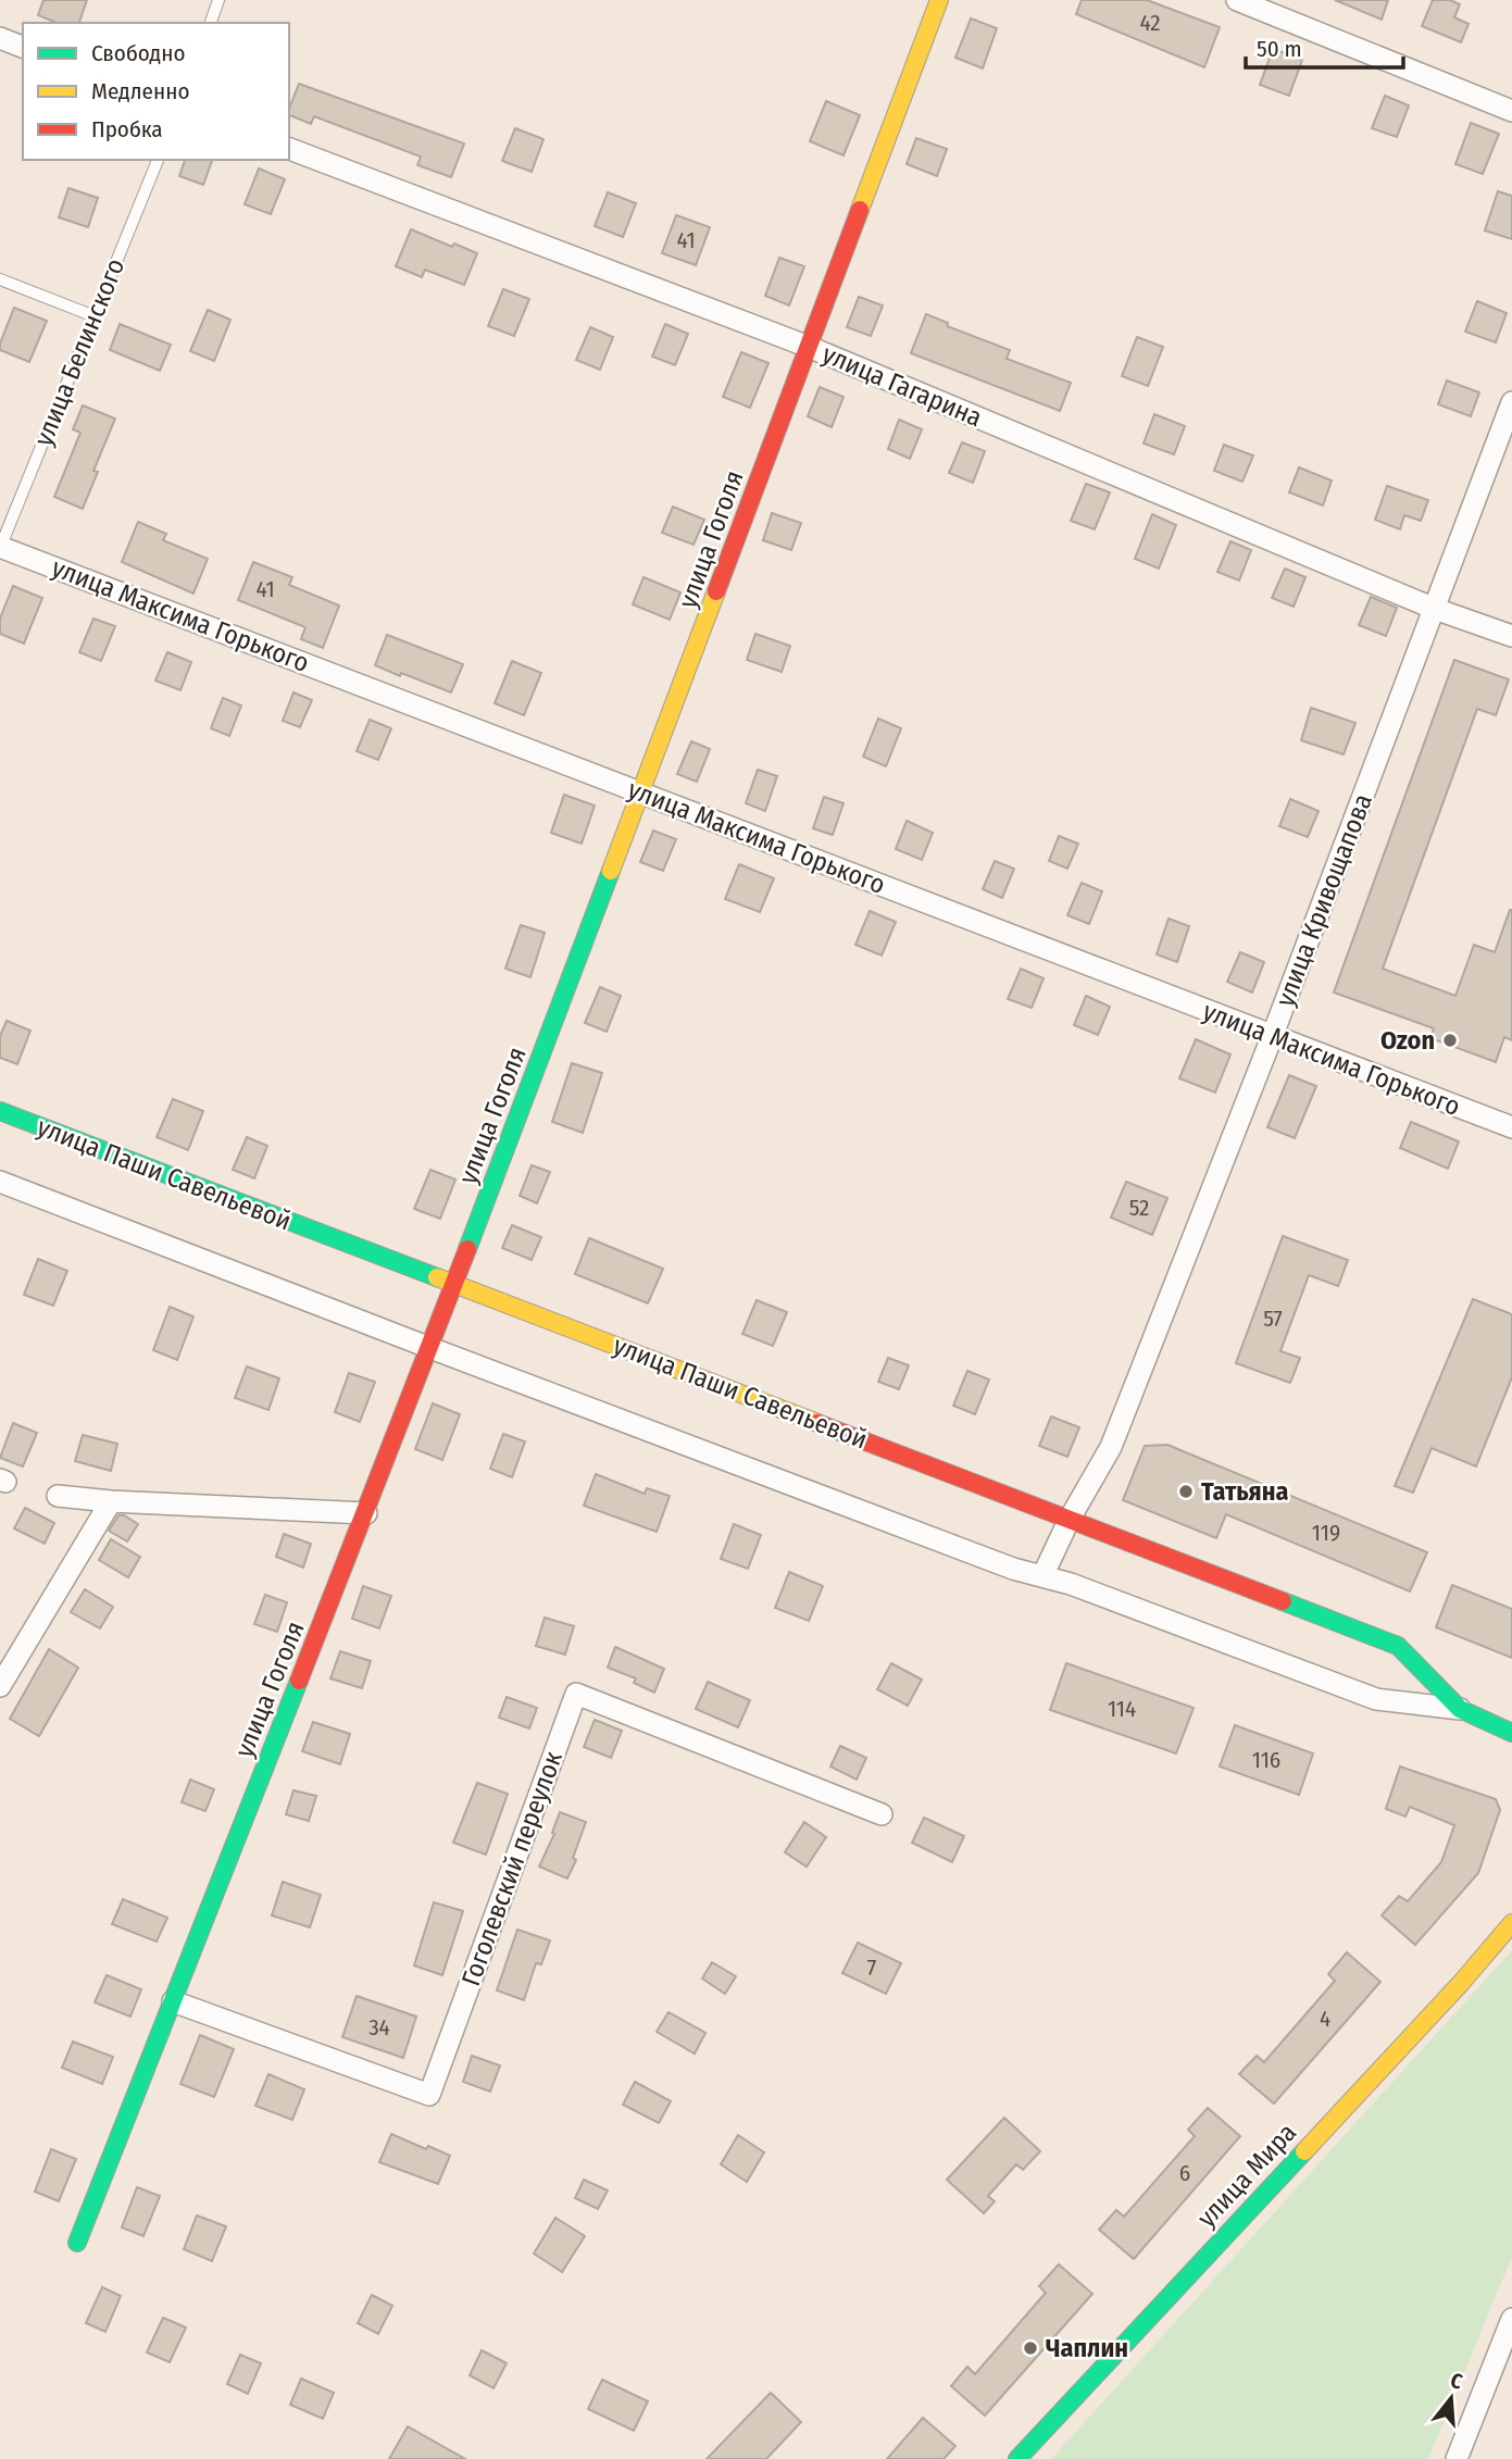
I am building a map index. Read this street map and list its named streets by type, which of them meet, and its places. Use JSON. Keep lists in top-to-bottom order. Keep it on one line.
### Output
{"streets":{"street":["улица Гагарина","улица Гоголя","улица Максима Горького","улица Кривощапова","улица Паши Савельевой","Гоголевский переулок","улица Мира"],"lane":["улица Белинского"]},"crossings":[["улица Белинского","улица Максима Горького"],["улица Гагарина","улица Гоголя"],["улица Гагарина","улица Кривощапова"],["улица Гоголя","улица Максима Горького"],["улица Гоголя","улица Паши Савельевой"],["улица Гоголя","Гоголевский переулок"],["улица Максима Горького","улица Кривощапова"],["улица Кривощапова","улица Паши Савельевой"]],"places":["Ozon","Татьяна","Чаплин"],"house_numbers":["42","41","41","52","57","119","114","116","7","4","34","6"],"legend":["Свободно","Медленно","Пробка"],"scale_bar":"50 m","north":"top"}
